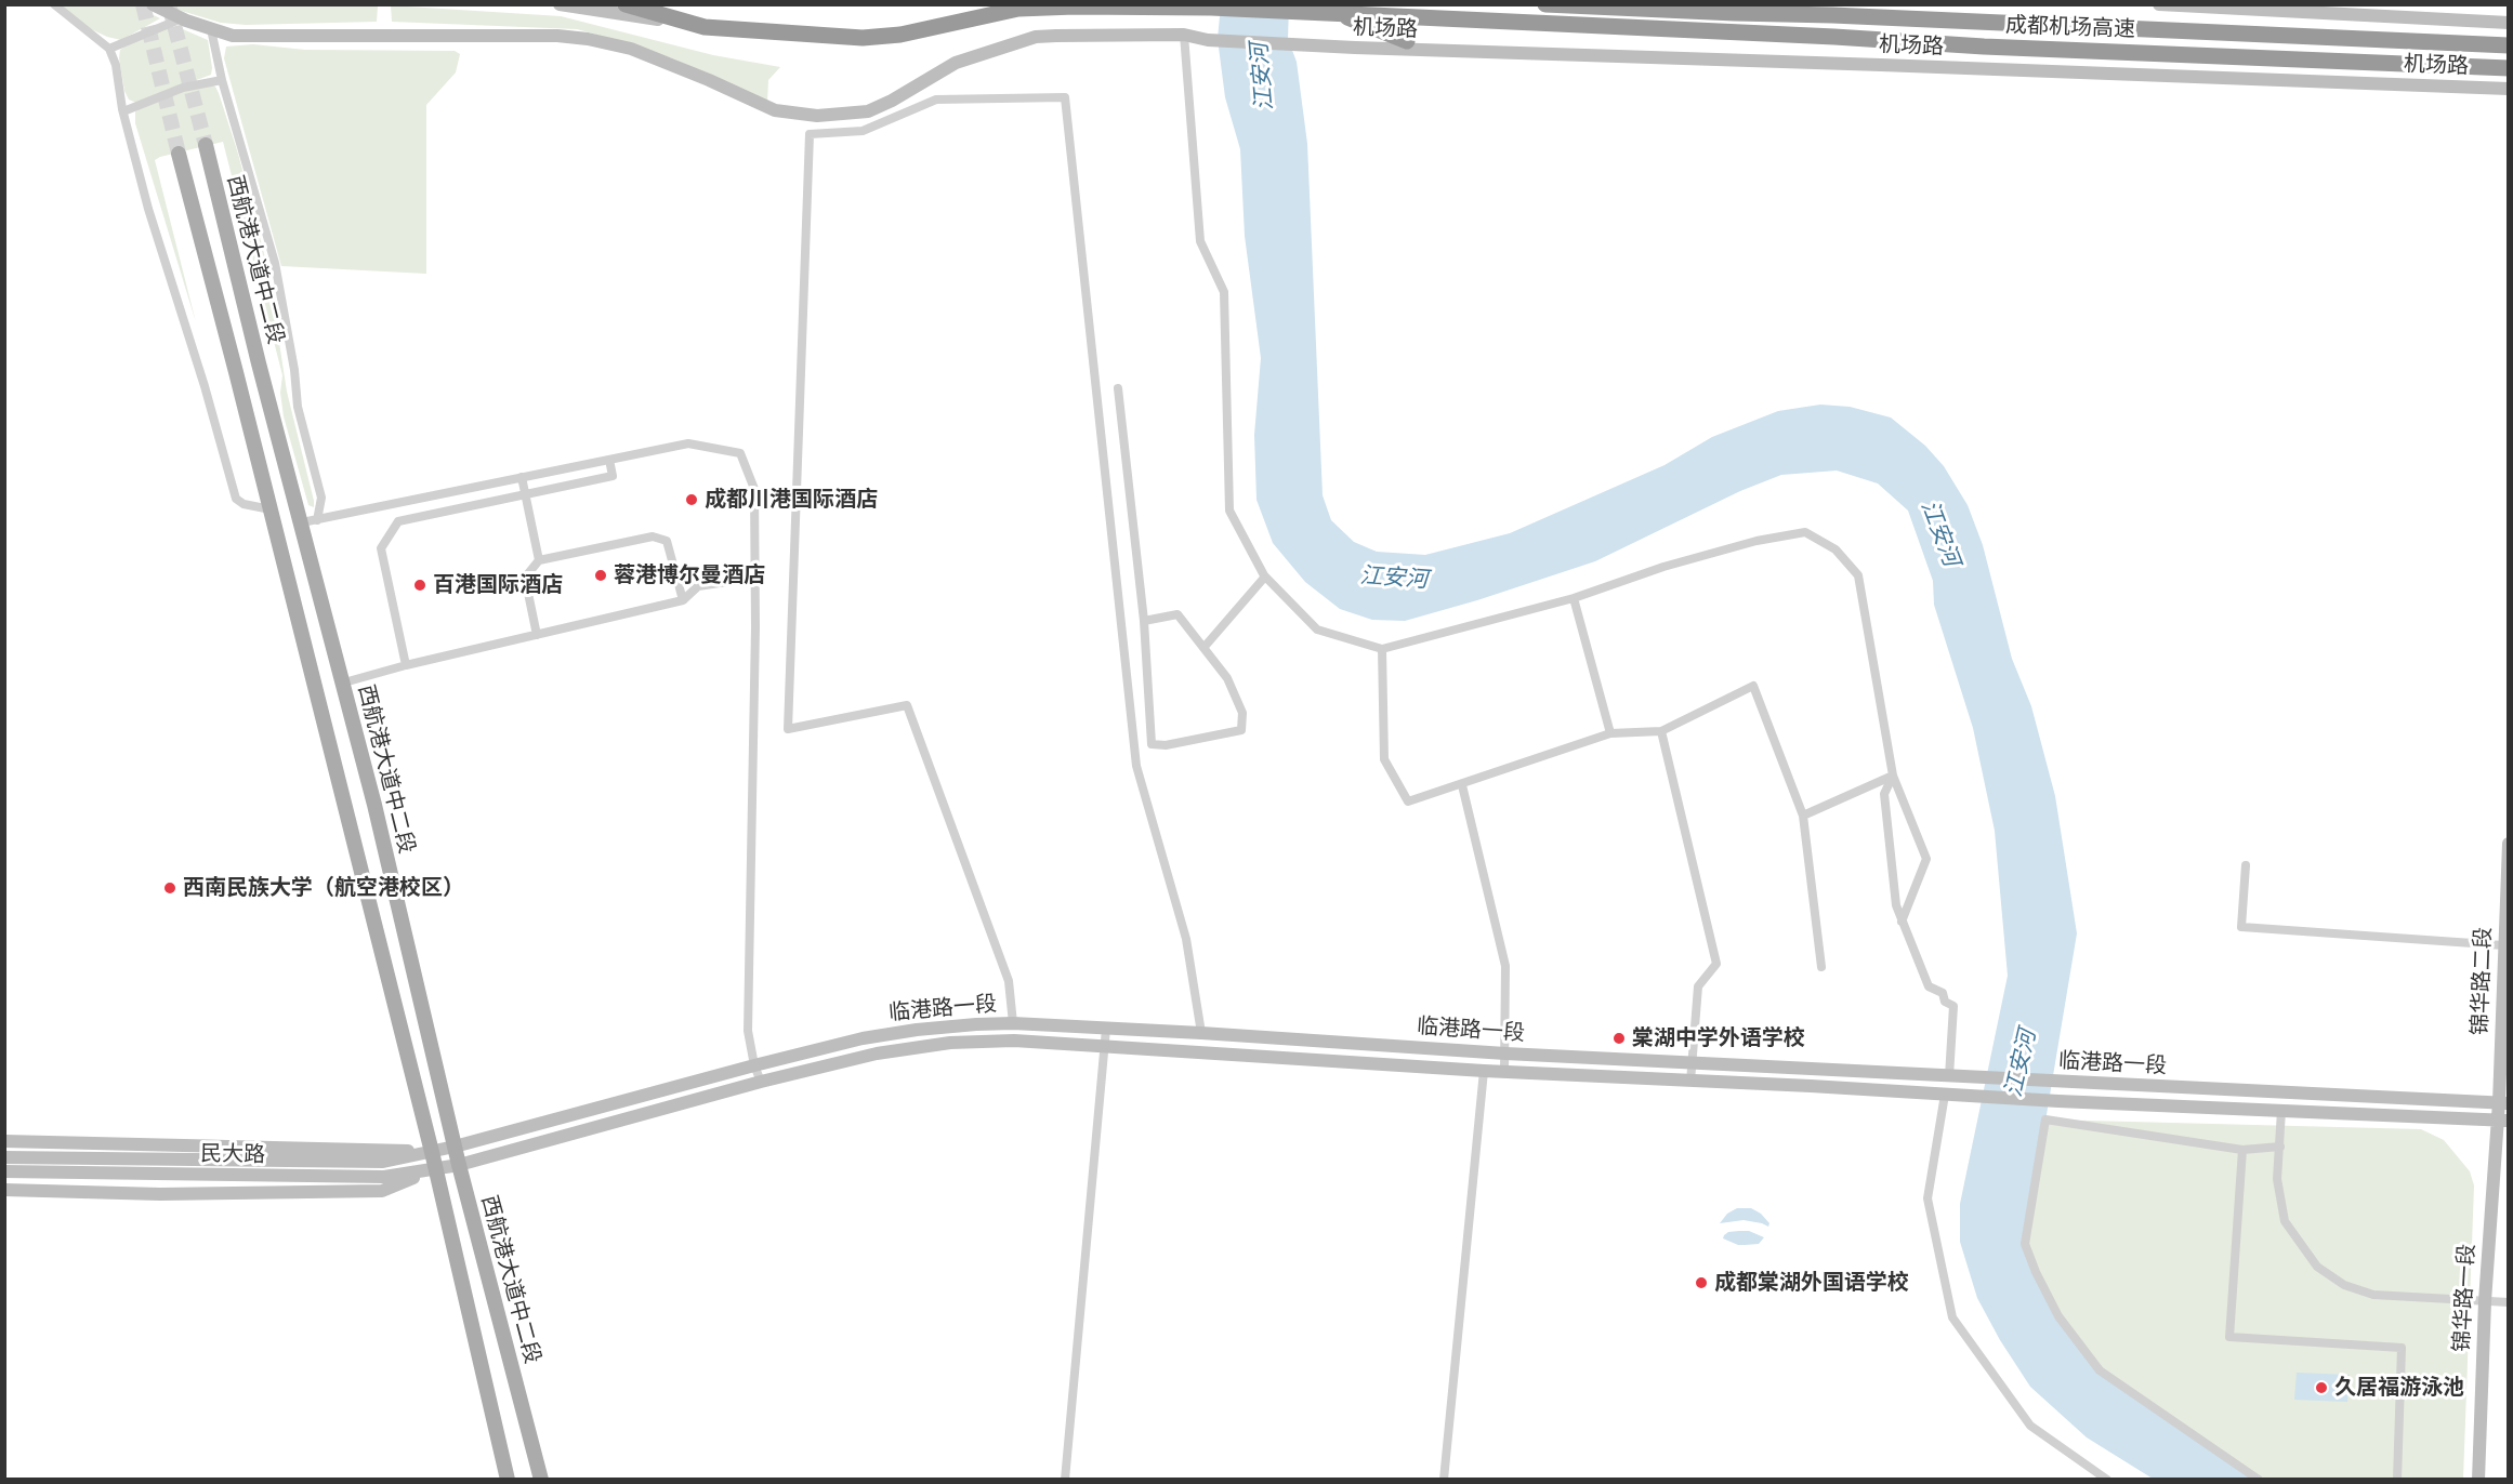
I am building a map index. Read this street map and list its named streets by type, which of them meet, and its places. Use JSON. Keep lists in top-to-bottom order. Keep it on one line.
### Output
{"streets":{"highway":["成都机场高速"],"main road":["机场路","西航港大道中二段","锦华路二段","临港路一段","民大路","锦华路一段"]},"crossings":[["西航港大道中二段","临港路一段"],["西航港大道中二段","民大路"],["锦华路二段","临港路一段"],["锦华路二段","锦华路一段"],["临港路一段","民大路"],["临港路一段","锦华路一段"]],"water":["江安河"],"places":["成都川港国际酒店","蓉港博尔曼酒店","百港国际酒店","西南民族大学（航空港校区）","棠湖中学外语学校","成都棠湖外国语学校","久居福游泳池"]}
